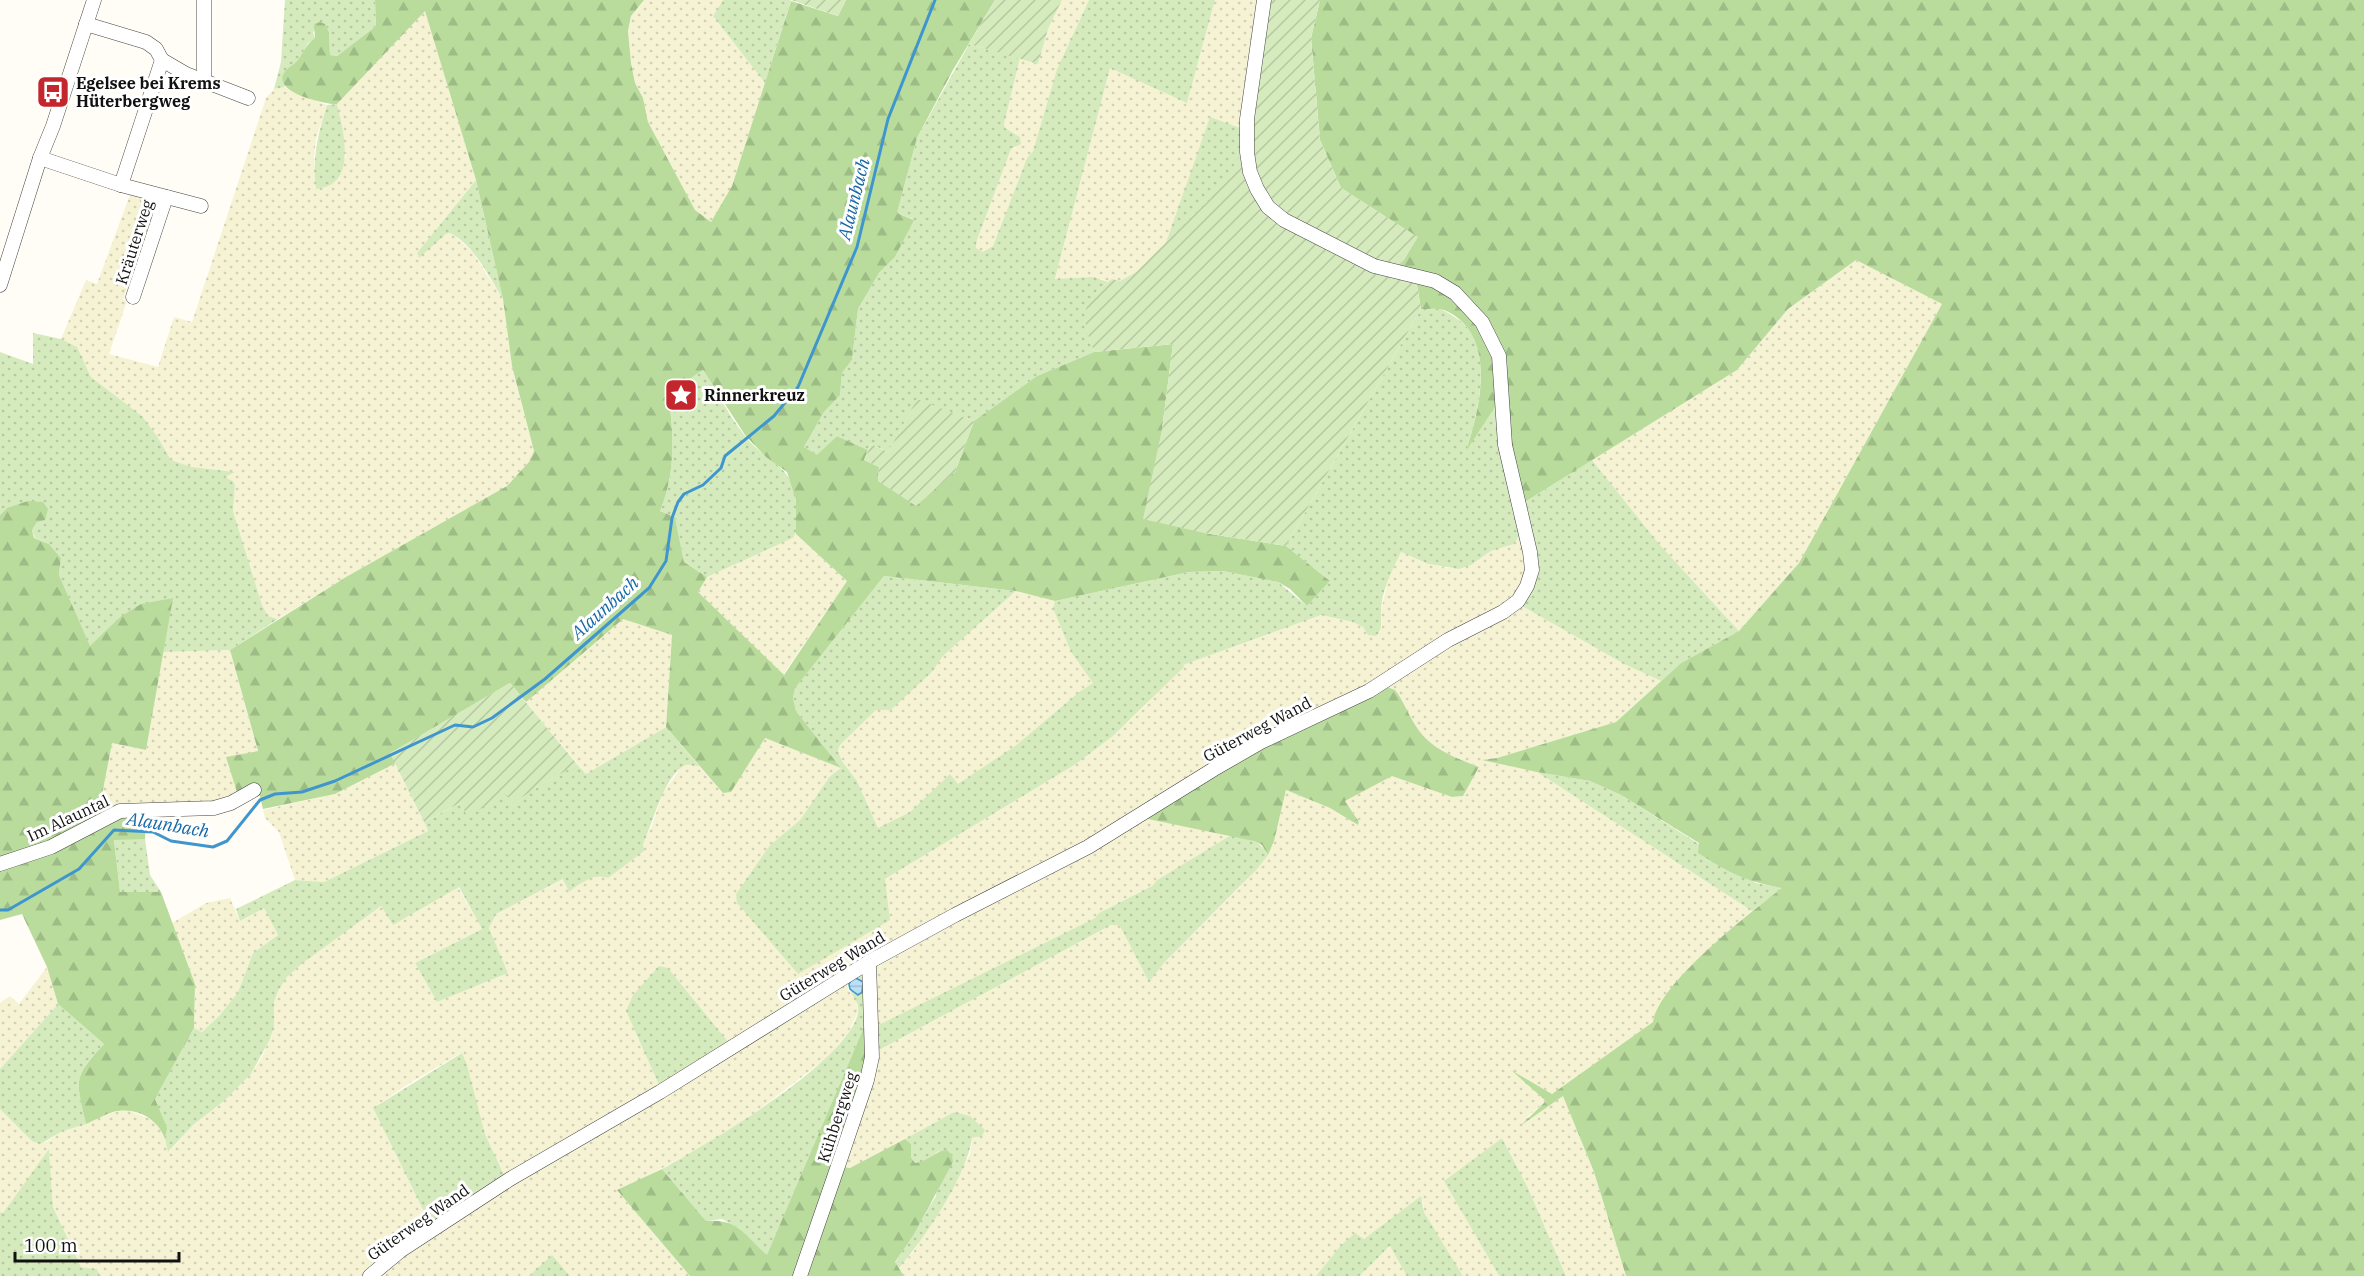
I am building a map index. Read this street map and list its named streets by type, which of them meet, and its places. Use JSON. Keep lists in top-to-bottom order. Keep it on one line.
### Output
{"streets":{"street":["Kräuterweg","Güterweg Wand","Im Alauntal","Kühbergweg"]},"crossings":[["Güterweg Wand","Kühbergweg"]],"water":["Alaunbach"],"places":{"bus stop":["Egelsee bei Krems Hüterbergweg"],"place":["Rinnerkreuz"]},"scale_bar":"100 m"}
